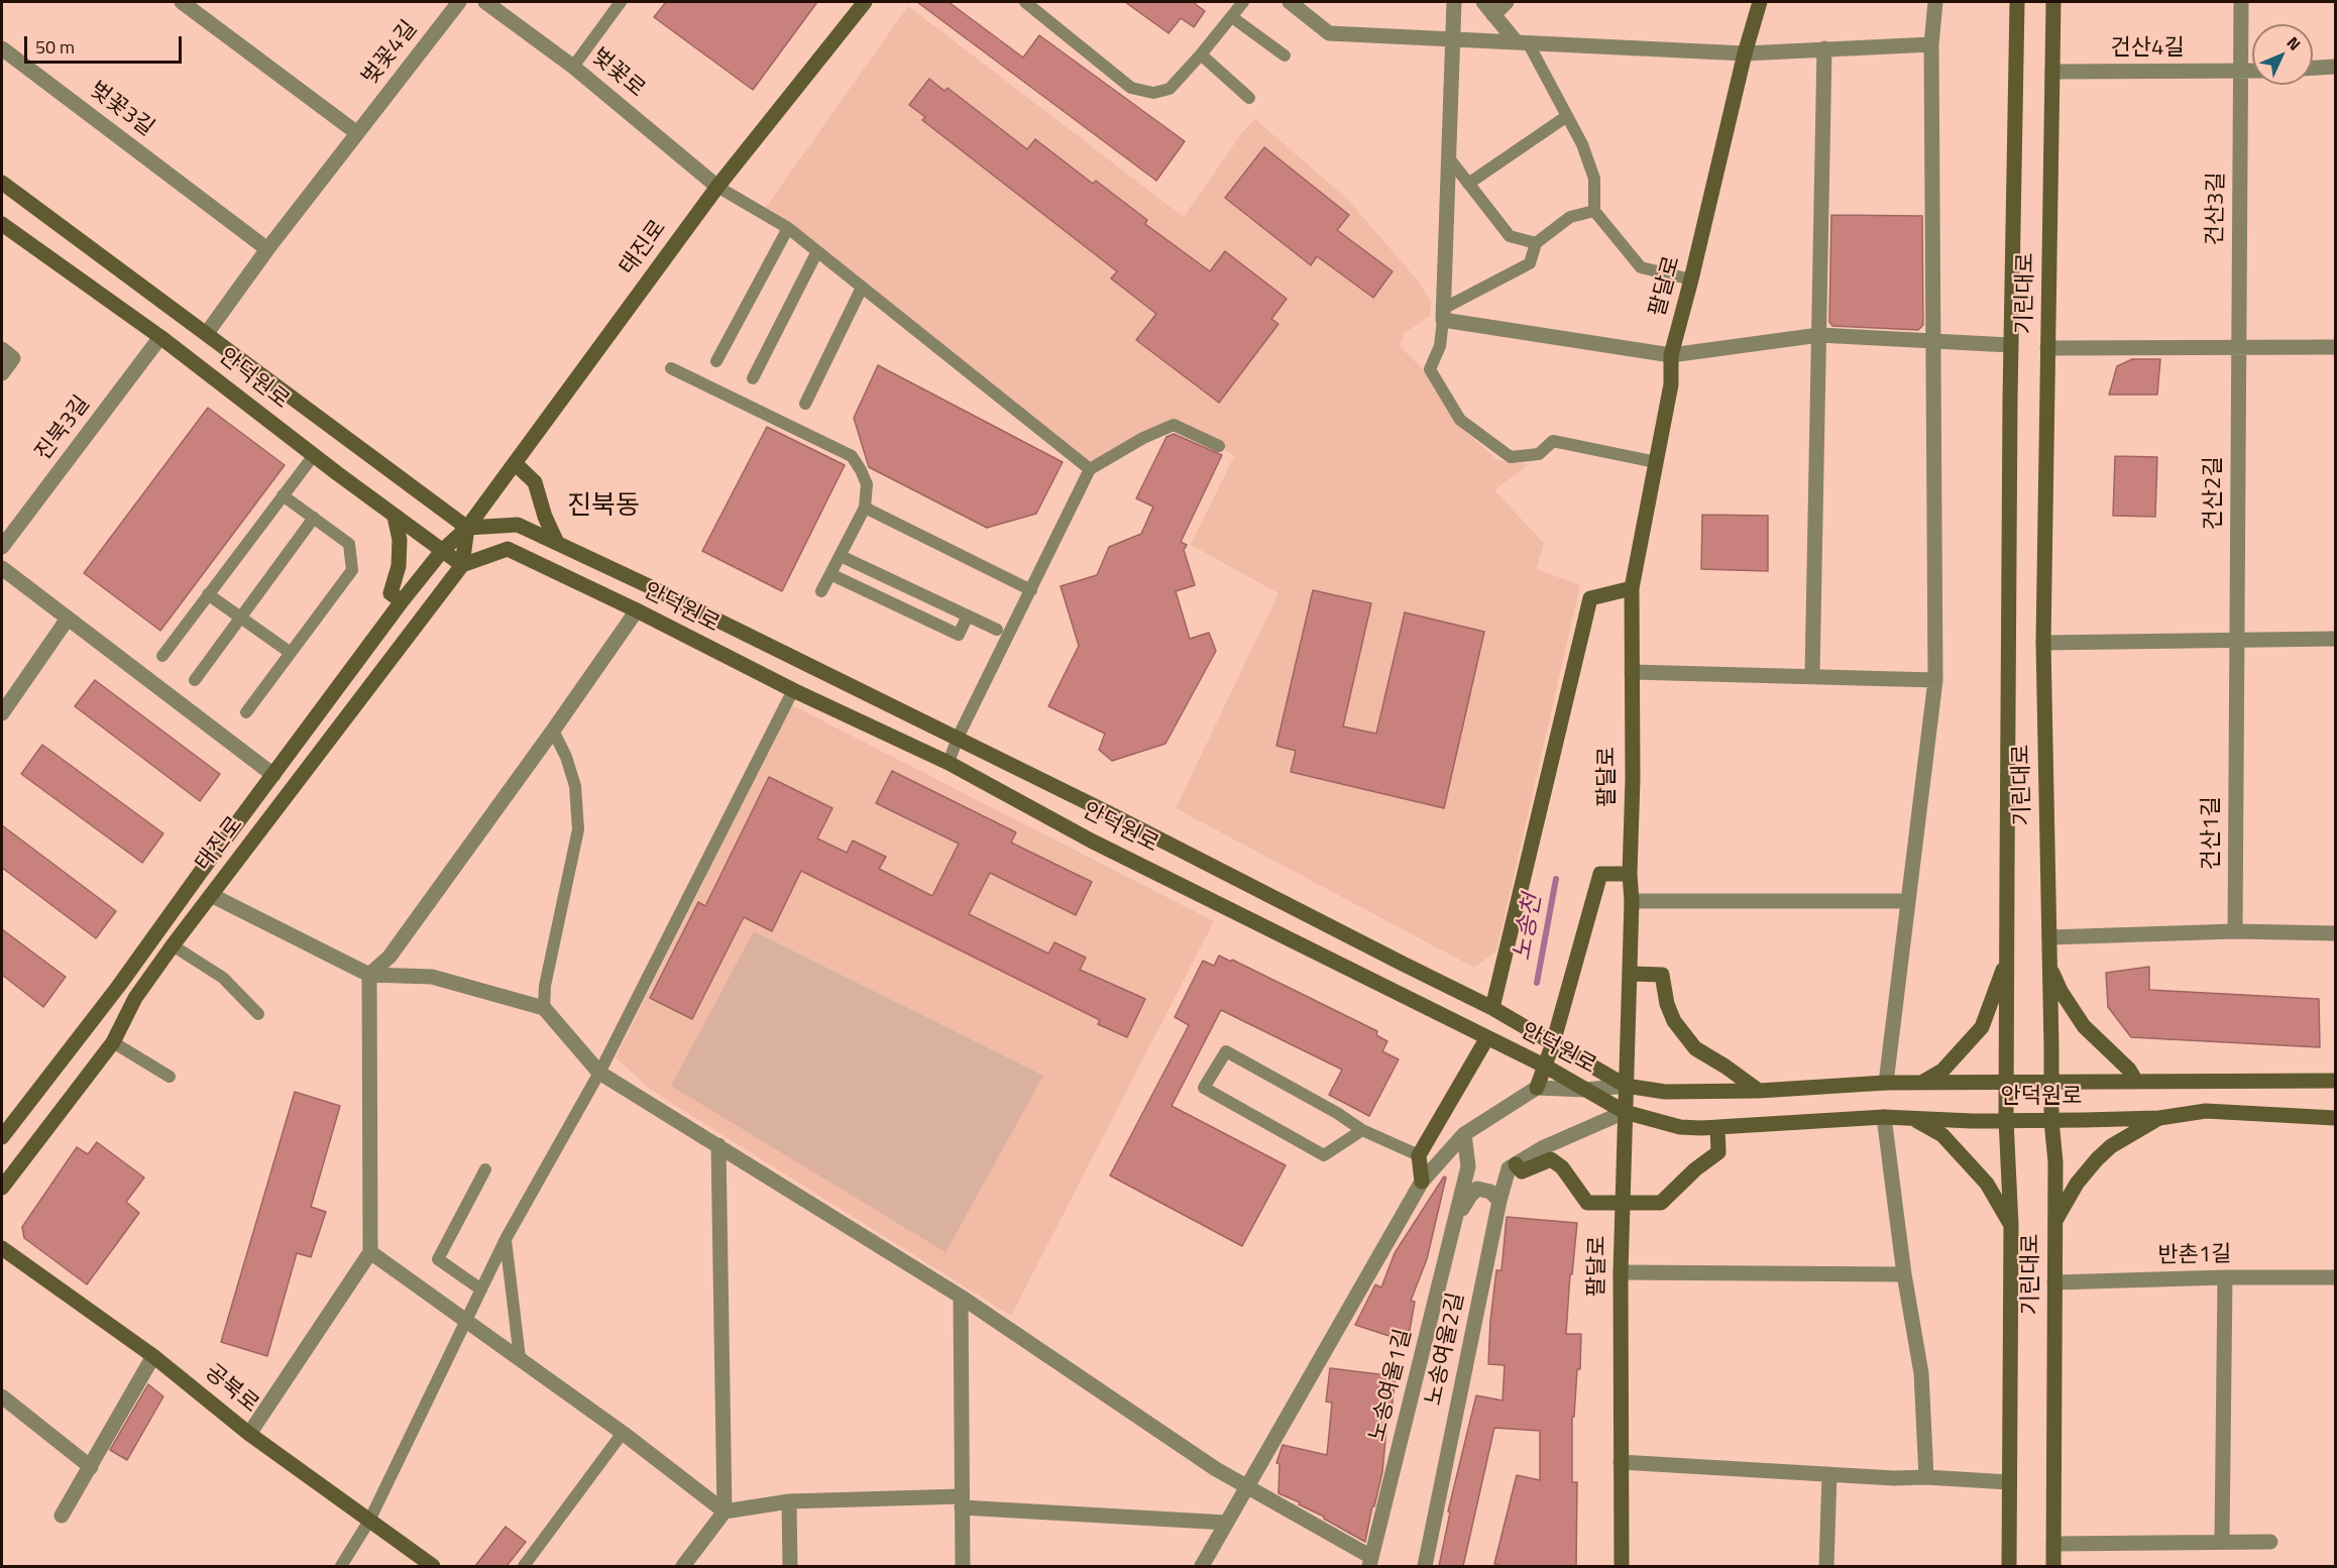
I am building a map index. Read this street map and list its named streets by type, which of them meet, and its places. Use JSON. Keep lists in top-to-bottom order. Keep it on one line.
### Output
{"streets":{"street":["건산4길","벚꽃4길","벚꽃로","벚꽃3길","건산3길","태진로","팔달로","기린대로","안덕원로","진북3길","건산2길","건산1길","반촌1길","노송여울2길","노송여울1길","공북로"]},"crossings":[["건산4길","건산3길"],["건산4길","기린대로"],["벚꽃4길","벚꽃3길"],["벚꽃4길","안덕원로"],["벚꽃로","태진로"],["건산3길","건산2길"],["태진로","안덕원로"],["팔달로","안덕원로"],["기린대로","안덕원로"],["기린대로","반촌1길"],["안덕원로","진북3길"],["건산2길","건산1길"]],"districts":["진북동"],"water":["노송천"],"scale_bar":"50 m","north":"top right"}
